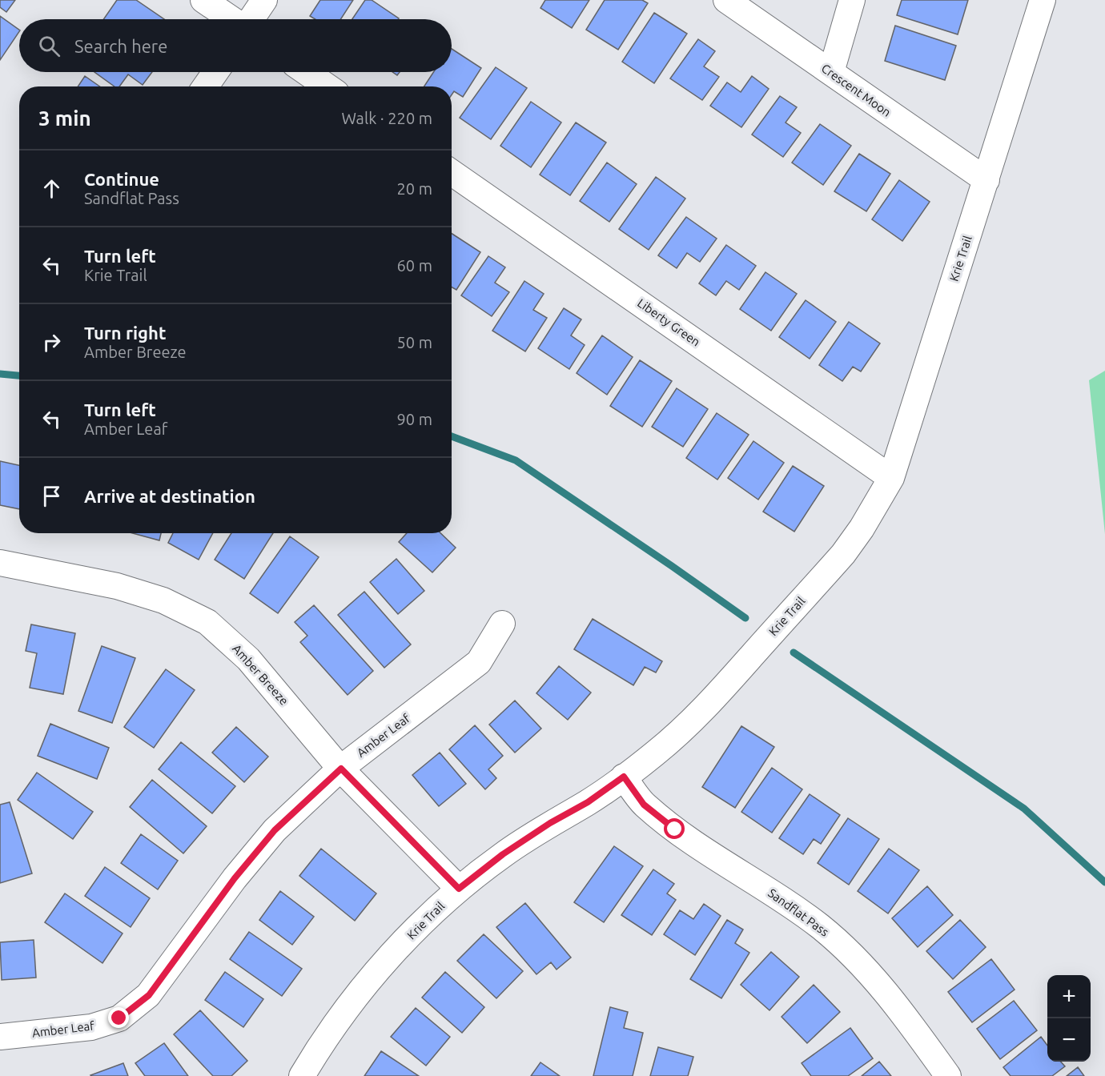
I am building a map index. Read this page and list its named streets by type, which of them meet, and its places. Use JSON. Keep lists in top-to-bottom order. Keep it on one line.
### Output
{"streets":{"street":["Crescent Moon","Krie Trail","Liberty Green","Amber Breeze","Amber Leaf","Sandflat Pass"]},"crossings":[["Crescent Moon","Krie Trail"],["Krie Trail","Liberty Green"],["Krie Trail","Amber Breeze"],["Krie Trail","Sandflat Pass"],["Amber Breeze","Amber Leaf"]],"page":{"search":"Search here","heading":["3 min","Walk · 220 m"],"list":[["Continue","Sandflat Pass","20 m"],["Turn left","Krie Trail","60 m"],["Turn right","Amber Breeze","50 m"],["Turn left","Amber Leaf","90 m"],"Arrive at destination"],"map_buttons":["+","−"]}}
